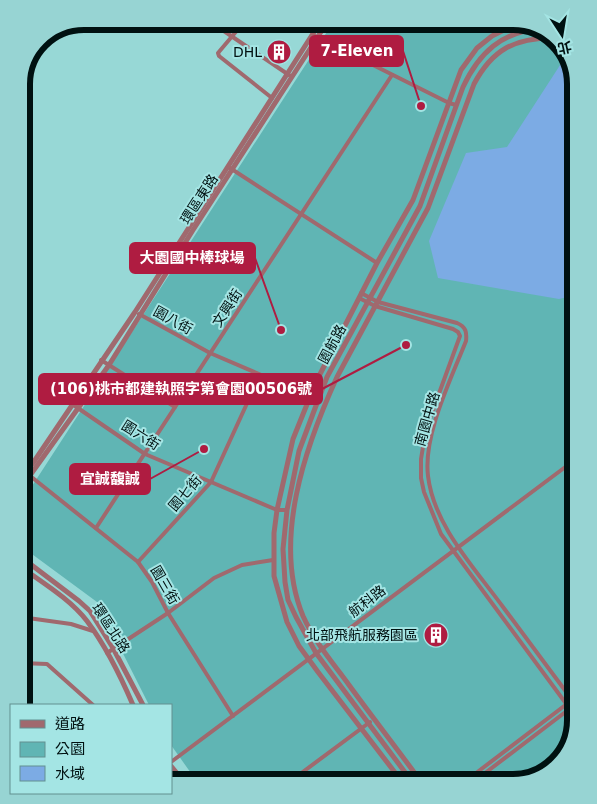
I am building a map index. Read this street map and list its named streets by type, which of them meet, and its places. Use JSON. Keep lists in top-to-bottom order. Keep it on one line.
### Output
{"streets":{"street":["環區東路","文興街","園八街","園航路","南園中路","園六街","園七街","園三街","航科路","環區北路"]},"crossings":[["環區東路","園八街"],["環區東路","園六街"],["文興街","園八街"],["文興街","園六街"],["文興街","園三街"],["園八街","園七街"],["園航路","南園中路"],["園航路","園六街"],["園航路","航科路"],["南園中路","航科路"],["園六街","園七街"],["園七街","園三街"],["園三街","航科路"]],"places":{"building":["DHL","北部飛航服務園區"],"other":["7-Eleven","大園國中棒球場","(106)桃市都建執照字第會園00506號","宜誠馥誠"]},"legend":["道路","公園","水域"],"north":"bottom"}
